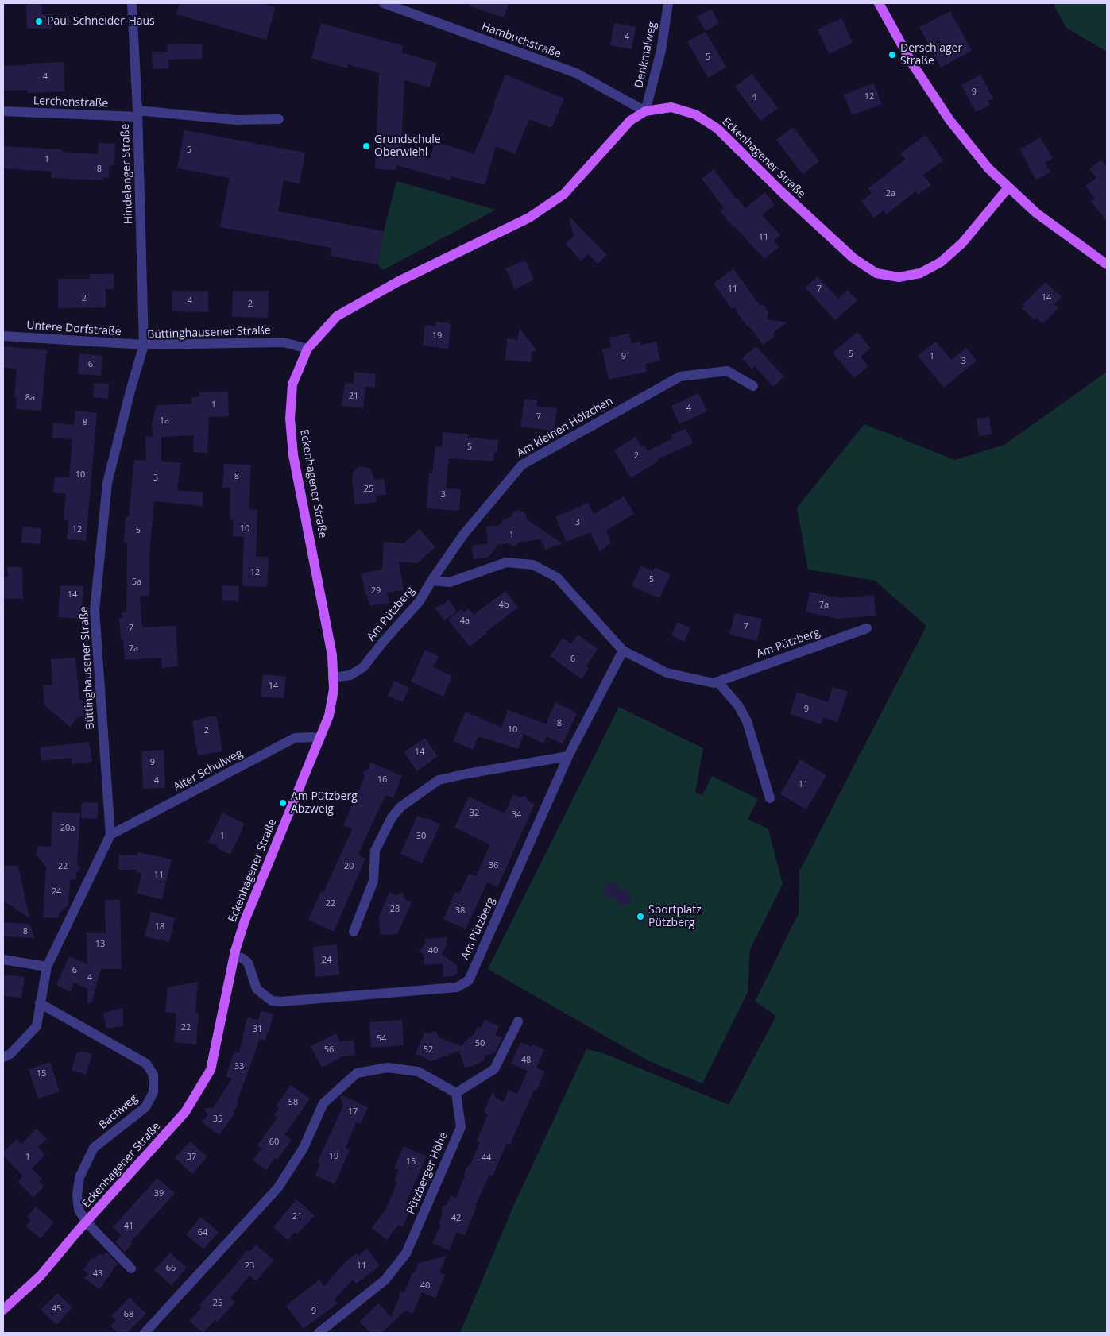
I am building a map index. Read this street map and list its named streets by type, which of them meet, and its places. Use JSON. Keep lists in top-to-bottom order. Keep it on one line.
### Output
{"streets":{"main road":["Eckenhagener Straße"],"street":["Hambuchstraße","Denkmalweg","Lerchenstraße","Hindelanger Straße","Untere Dorfstraße","Büttinghausener Straße","Am kleinen Hölzchen","Am Pützberg","Alter Schulweg","Bachweg","Pützberger Höhe"]},"crossings":[["Hambuchstraße","Denkmalweg"],["Hambuchstraße","Eckenhagener Straße"],["Denkmalweg","Eckenhagener Straße"],["Lerchenstraße","Hindelanger Straße"],["Eckenhagener Straße","Büttinghausener Straße"],["Eckenhagener Straße","Am Pützberg"],["Eckenhagener Straße","Alter Schulweg"],["Eckenhagener Straße","Bachweg"],["Hindelanger Straße","Untere Dorfstraße"],["Hindelanger Straße","Büttinghausener Straße"],["Untere Dorfstraße","Büttinghausener Straße"],["Büttinghausener Straße","Alter Schulweg"],["Büttinghausener Straße","Bachweg"],["Am kleinen Hölzchen","Am Pützberg"]],"places":["Paul-Schneider-Haus","Derschlager Straße","Grundschule Oberwiehl","Am Pützberg Abzweig","Sportplatz Pützberg"],"house_numbers":["4","5","4","9","12","4","5","1","8","2a","11","11","7","14","2","4","2","19","5","9","1","3","6","21","8a","1","4","7","1a","8","5","2","10","8","3","25","3","3","10","12","5","1","12","5","5a","29","14","4b","7a","4a","7","7","7a","6","14","9","8","10","2","14","9","16","4","11","32","34","20a","1","30","36","22","20","11","24","22","28","38","18","8","13","40","24","6","4","22","31","54","50","56","52","48","33","15","58","17","35","60","19","1","37","44","15","39","21","42","41","64","23","11","66","43","40","25","45","9","68"]}
